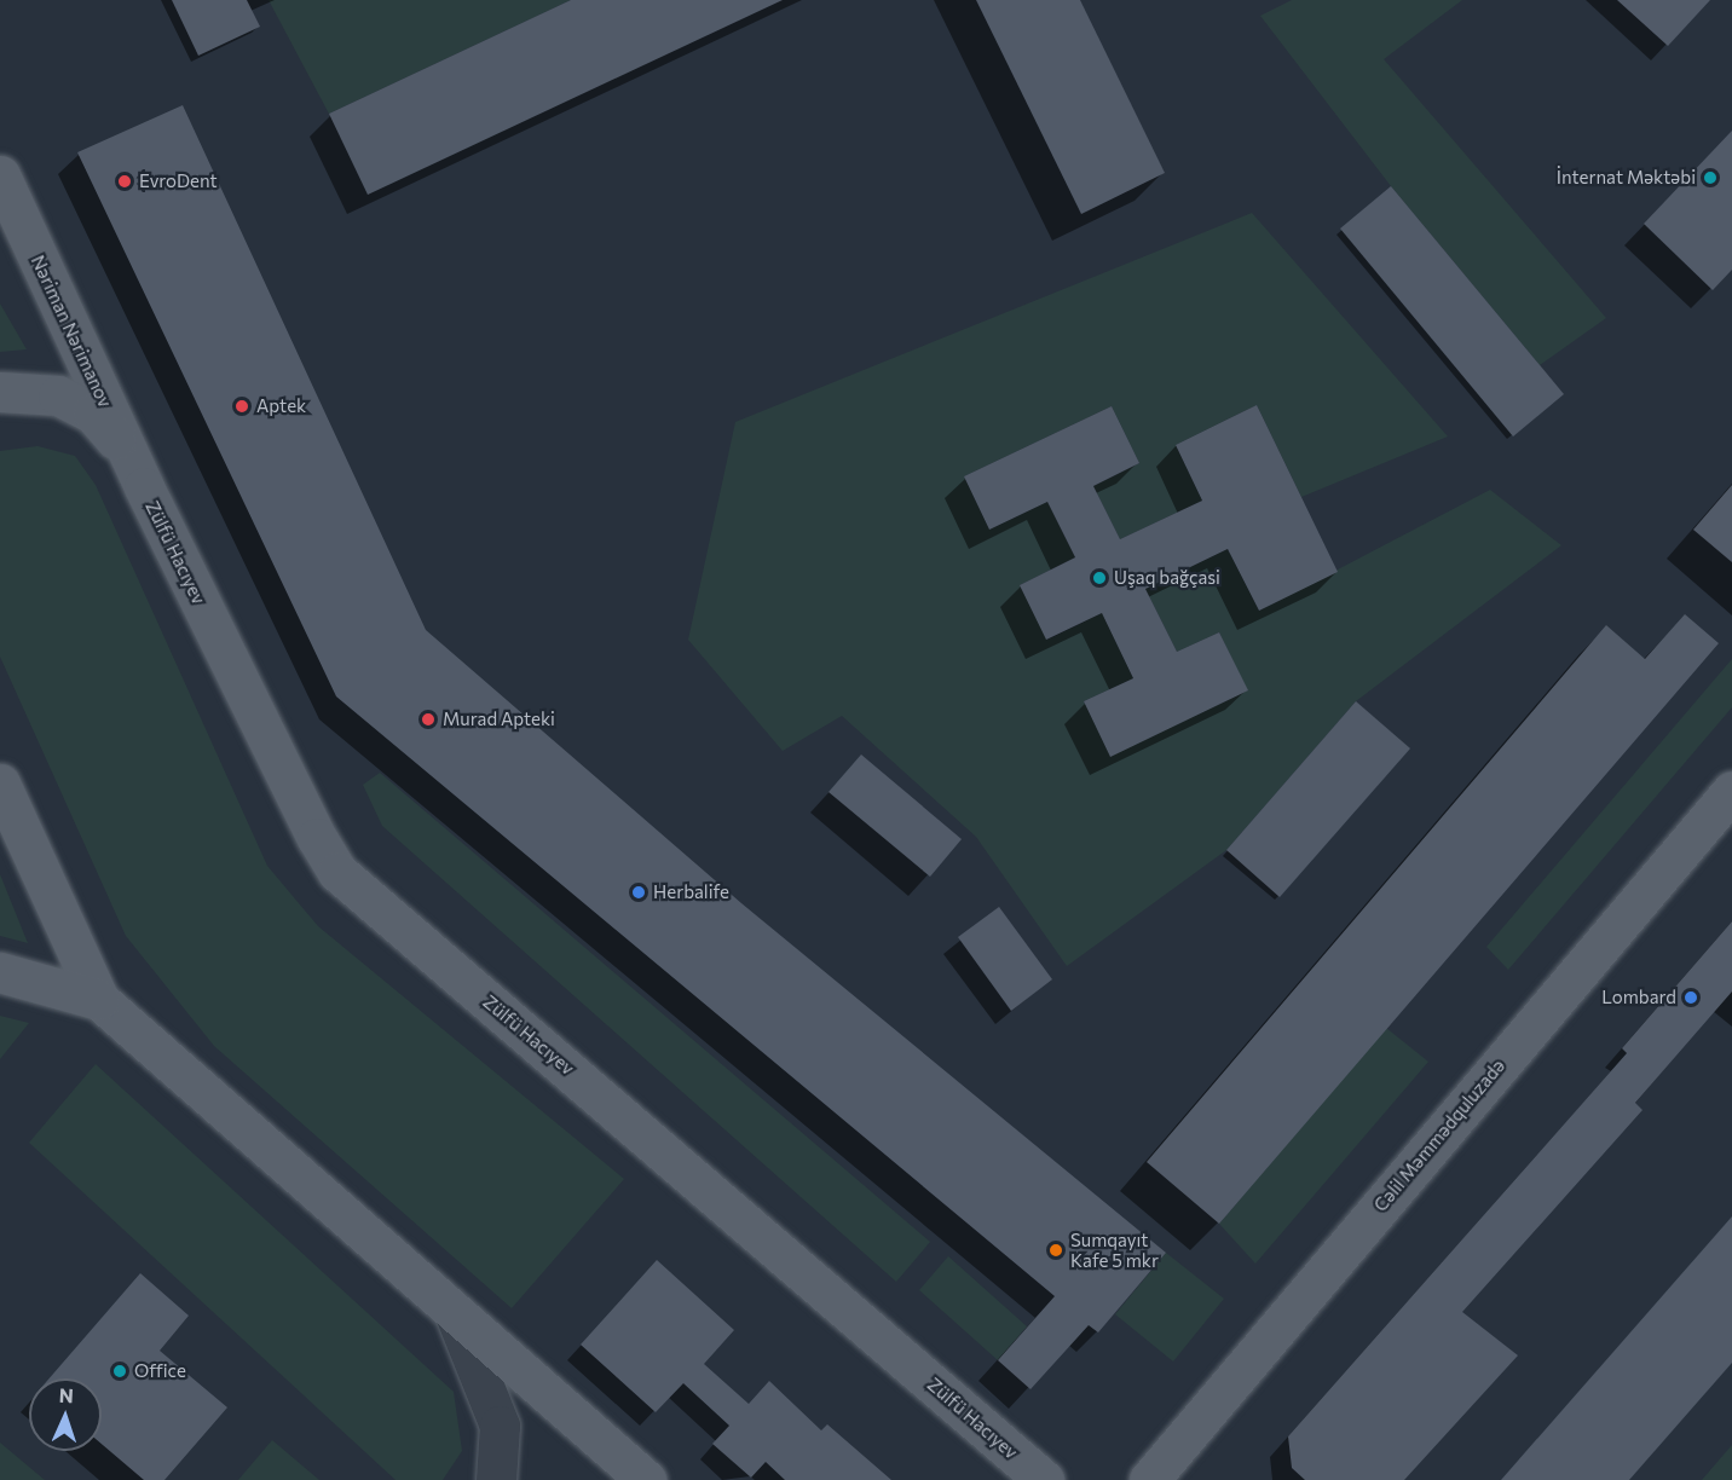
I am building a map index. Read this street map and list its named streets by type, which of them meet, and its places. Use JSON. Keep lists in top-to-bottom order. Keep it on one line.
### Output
{"streets":{"main road":["Nəriman Nərimanov","Zülfü Hacıyev","Cəlil Məmmədquluzadə"]},"crossings":[["Nəriman Nərimanov","Zülfü Hacıyev"]],"places":["İnternat Məktəbi","EvroDent","Aptek","Uşaq bağçasi","Murad Apteki","Herbalife","Lombard","Sumqayıt Kafe 5 mkr","Office"],"north":"top"}
